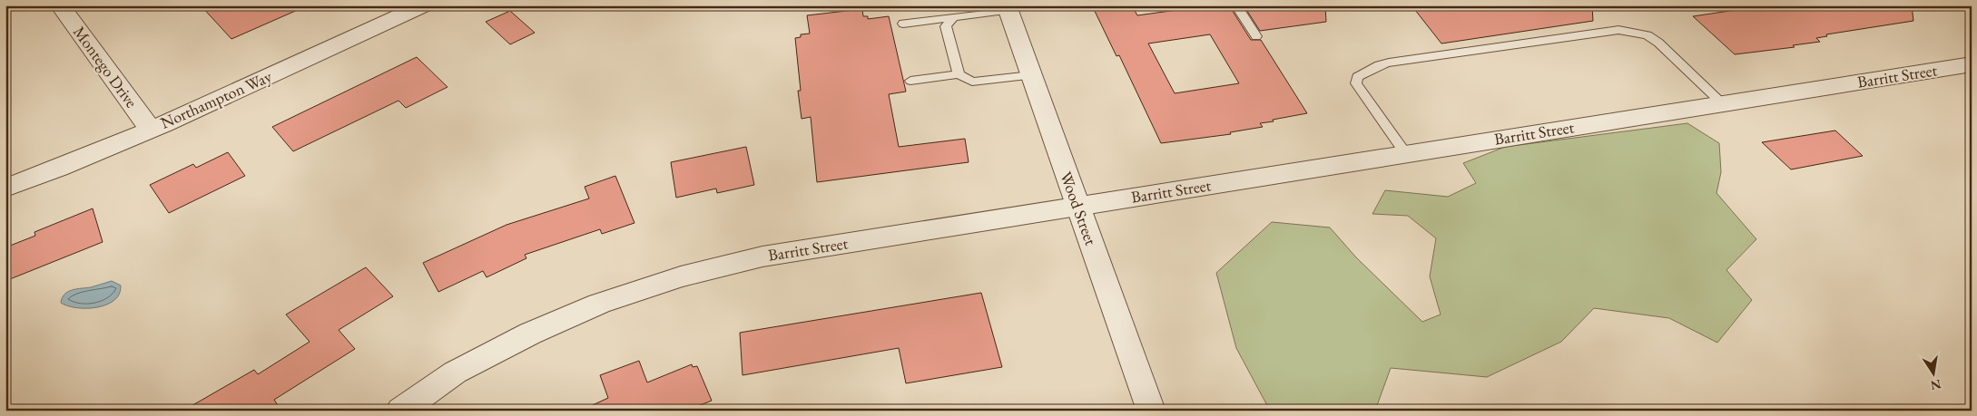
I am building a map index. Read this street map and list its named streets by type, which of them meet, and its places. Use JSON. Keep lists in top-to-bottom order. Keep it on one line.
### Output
{"streets":{"street":["Montego Drive","Barritt Street","Northampton Way","Wood Street"]},"crossings":[["Montego Drive","Northampton Way"],["Barritt Street","Wood Street"]],"north":"bottom"}
